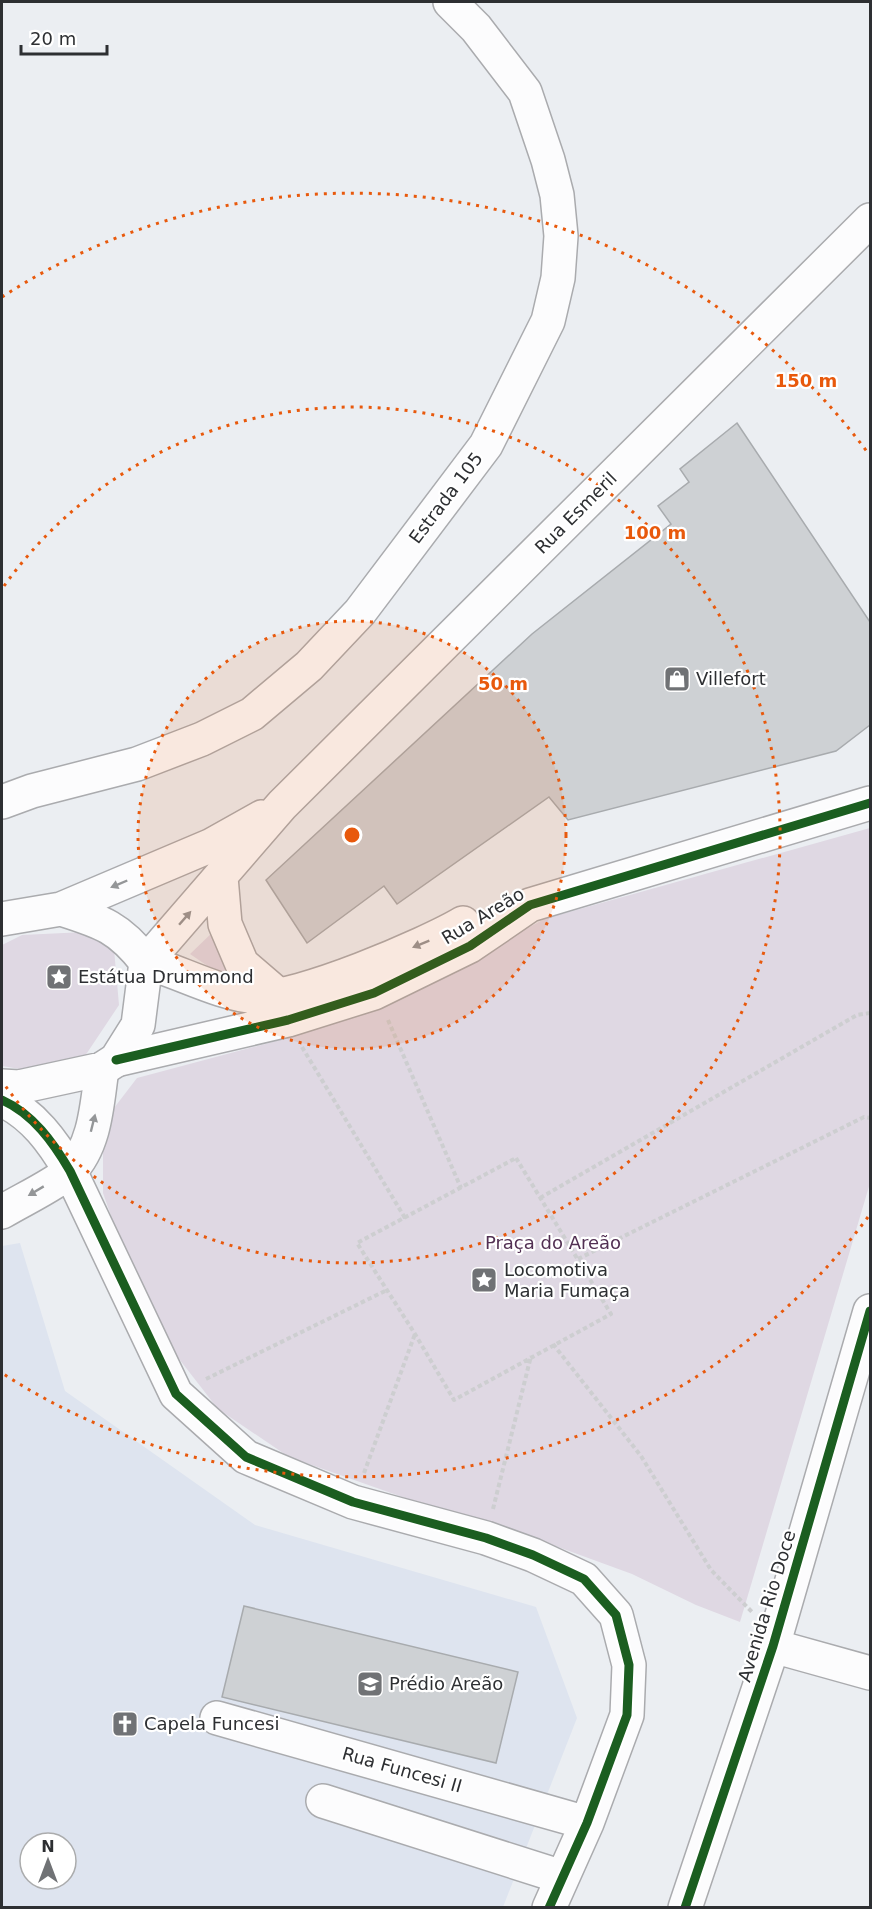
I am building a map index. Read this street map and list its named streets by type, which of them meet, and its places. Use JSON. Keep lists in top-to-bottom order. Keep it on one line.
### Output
{"streets":{"street":["Estrada 105","Rua Esmeril","Rua Areão","Avenida Rio Doce","Rua Funcesi II"]},"parks":["Praça do Areão"],"places":{"shop":["Villefort"],"place":["Estátua Drummond","Locomotiva Maria Fumaça"],"school or university":["Prédio Areão"],"church":["Capela Funcesi"]},"scale_bar":"20 m","north":"top","rings":["150 m","100 m","50 m"]}
